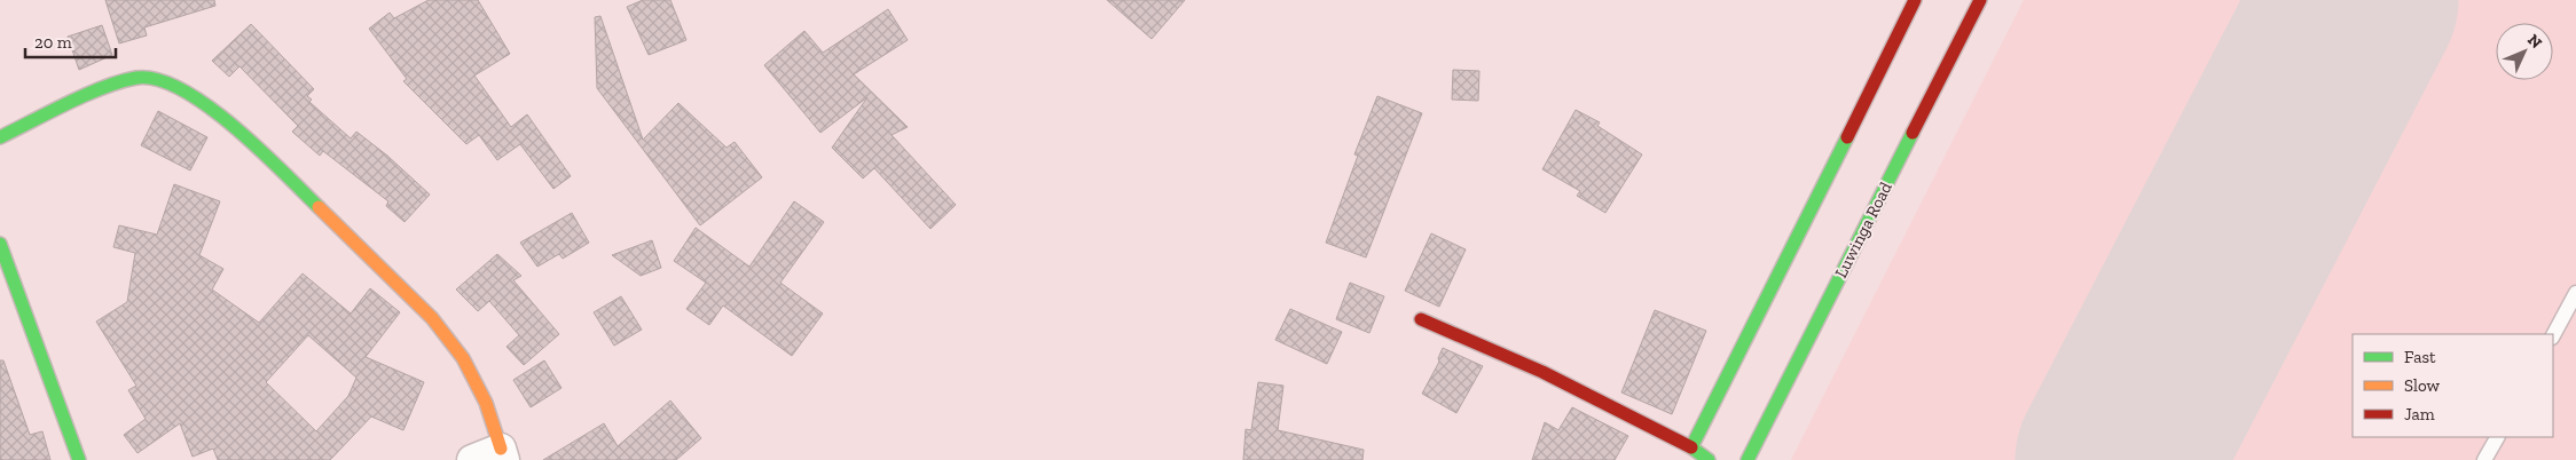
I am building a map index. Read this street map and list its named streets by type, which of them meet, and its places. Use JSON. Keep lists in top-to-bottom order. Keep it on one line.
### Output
{"streets":{"main road":["Luwinga Road"]},"legend":["Fast","Slow","Jam"],"scale_bar":"20 m","north":"top right"}
